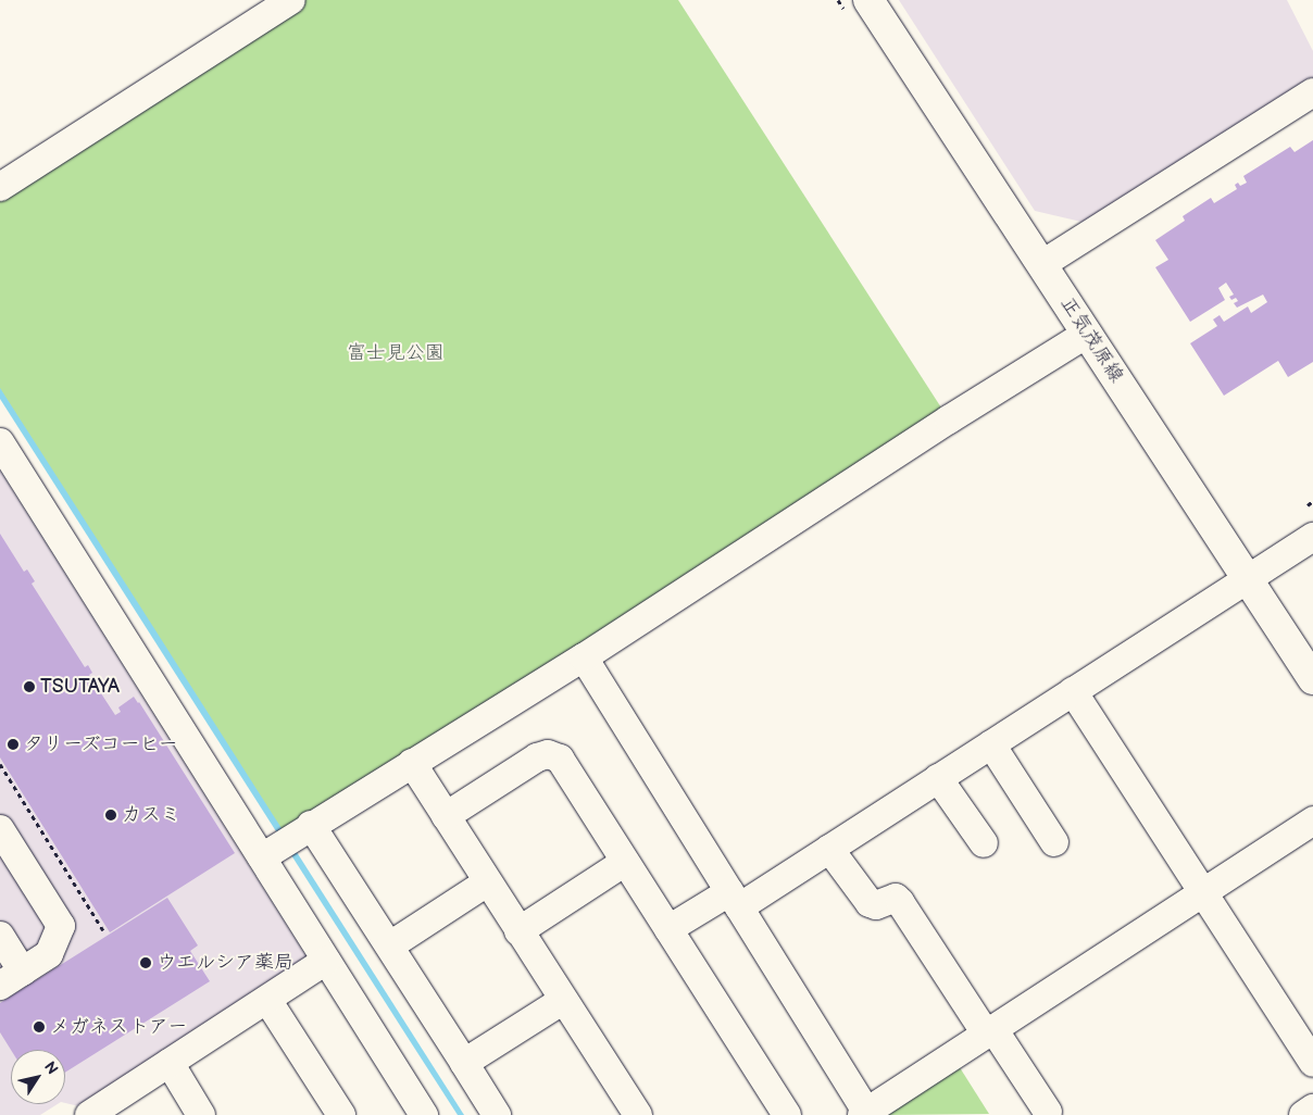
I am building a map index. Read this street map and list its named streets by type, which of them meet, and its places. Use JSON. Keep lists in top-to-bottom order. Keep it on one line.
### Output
{"streets":{"main road":["正気茂原線"]},"parks":["富士見公園"],"places":["TSUTAYA","タリーズコーヒー","カスミ","ウエルシア薬局","メガネストアー"],"north":"top right"}
